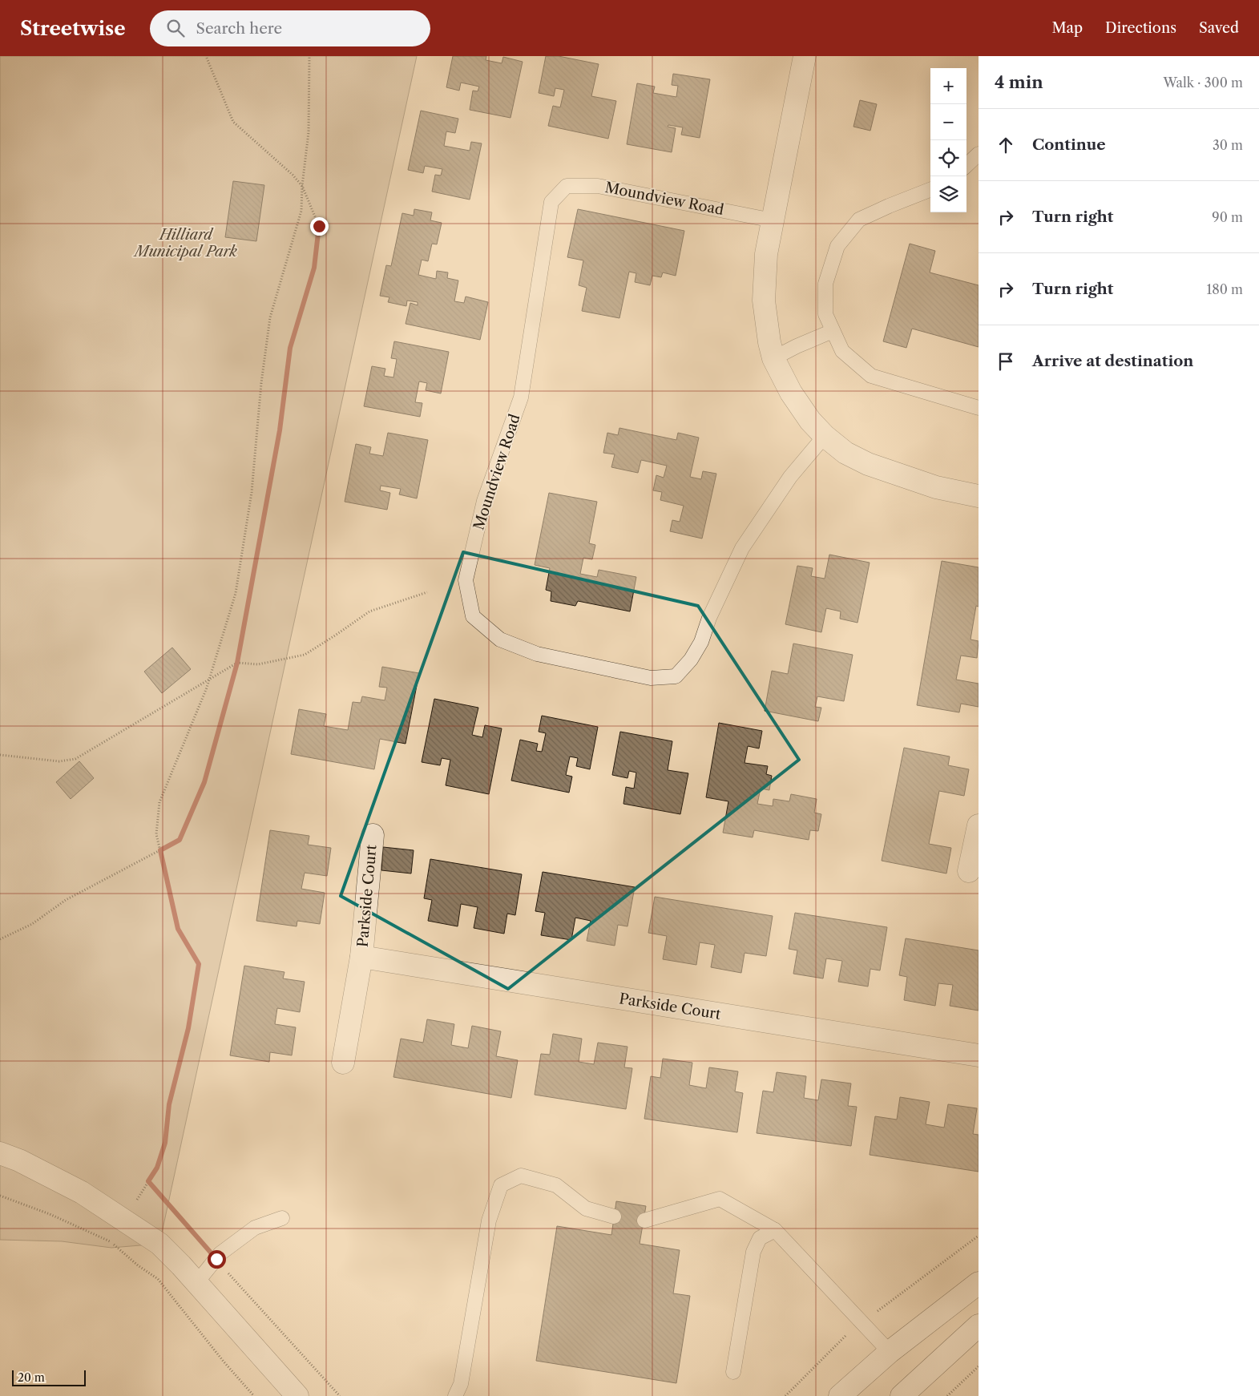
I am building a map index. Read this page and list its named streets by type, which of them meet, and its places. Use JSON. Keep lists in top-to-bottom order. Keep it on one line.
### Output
{"streets":{"street":["Parkside Court"],"lane":["Moundview Road"]},"parks":["Hilliard Municipal Park"],"scale_bar":"20 m","page":{"header":"Streetwise","search":"Search here","nav":["Map","Directions","Saved"],"heading":["4 min","Walk · 300 m"],"map_buttons":["+","−"],"list":[["Continue","30 m"],["Turn right","90 m"],["Turn right","180 m"],"Arrive at destination"],"scale":"20 m"}}
